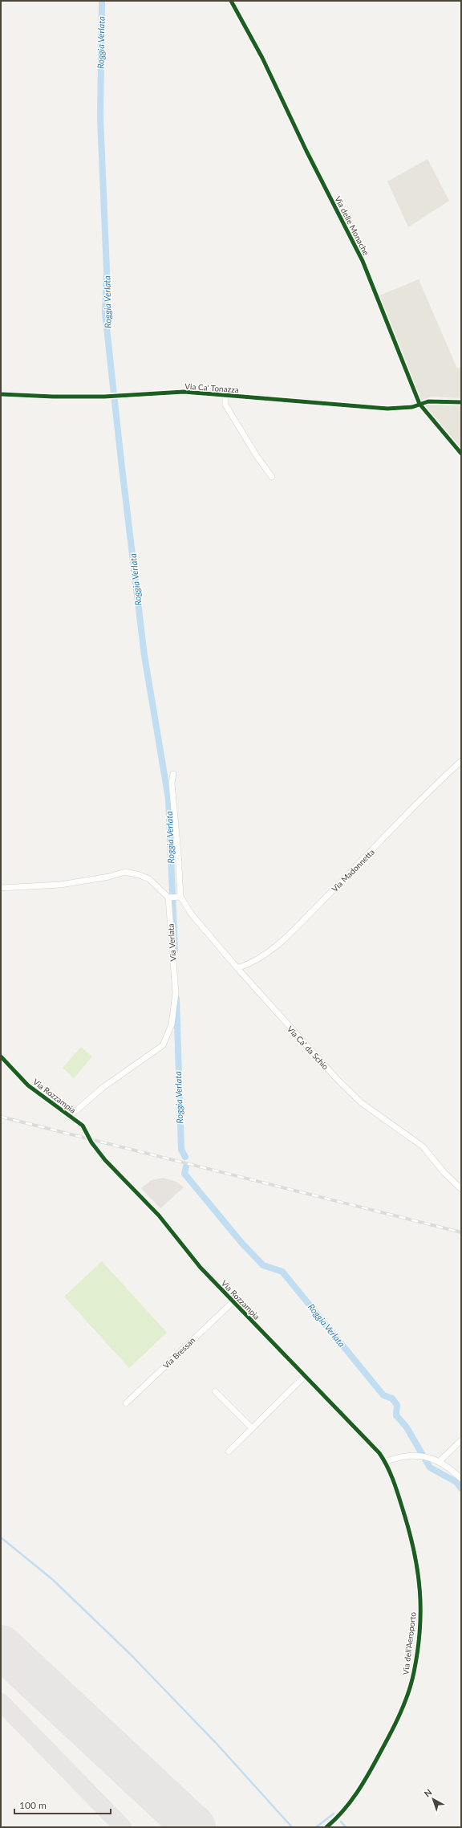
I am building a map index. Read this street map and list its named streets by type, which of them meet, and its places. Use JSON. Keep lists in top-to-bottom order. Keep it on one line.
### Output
{"streets":{"street":["Via delle Monache","Via Ca' Tonazza","Via Madonnetta","Via Verlata","Via Ca' da Schio","Via Rozzampia","Via Bressan","Via dell'Aeroporto"]},"crossings":[["Via delle Monache","Via Ca' Tonazza"],["Via Madonnetta","Via Ca' da Schio"],["Via Verlata","Via Ca' da Schio"],["Via Verlata","Via Rozzampia"],["Via Rozzampia","Via Bressan"],["Via Rozzampia","Via dell'Aeroporto"]],"water":["Roggia Verlata"],"scale_bar":"100 m","north":"top left"}
